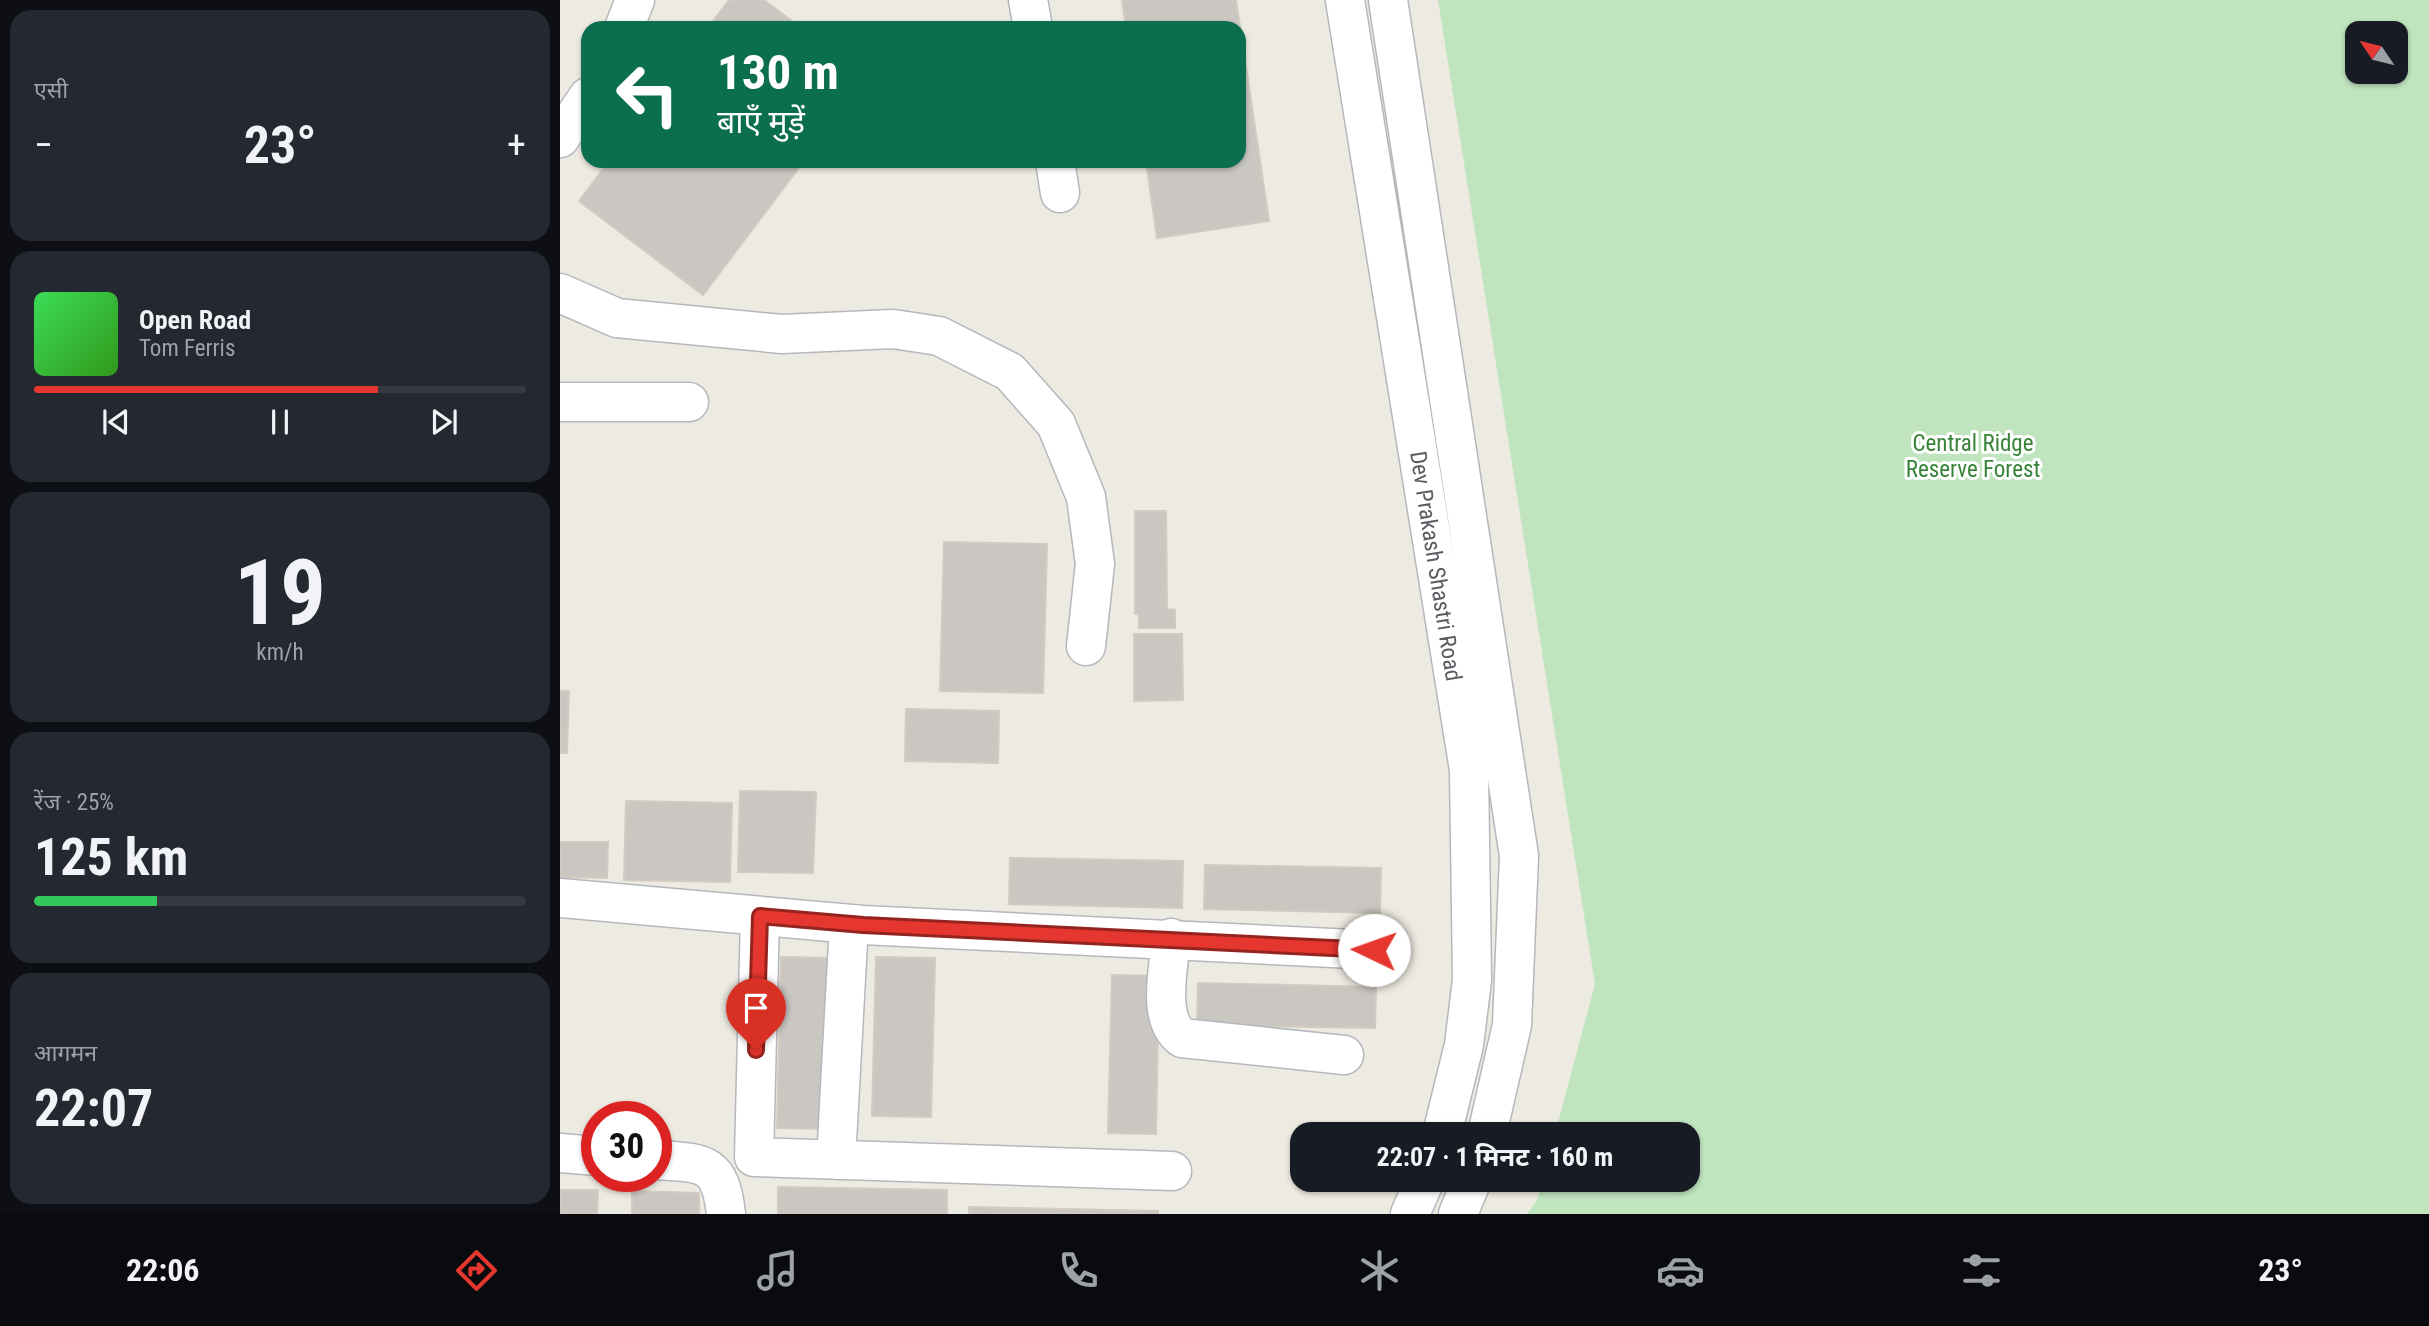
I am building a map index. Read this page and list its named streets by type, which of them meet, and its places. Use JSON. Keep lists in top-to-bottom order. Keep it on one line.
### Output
{"streets":{"street":["Dev Prakash Shastri Road"]},"parks":["Central Ridge Reserve Forest"],"north":"top left","page":{"tile":["एसी",["19","km/h"],["रेंज · 25%","125 km"],["आगमन","22:07"]],"turn":["130 m","बाएँ मुड़ें"],"heat":["−","23°","+"],"song":["Open Road","Tom Ferris"],"limit":"30","trip":"22:07 · 1 मिनट · 160 m","tabs":["22:06","23°"]}}
